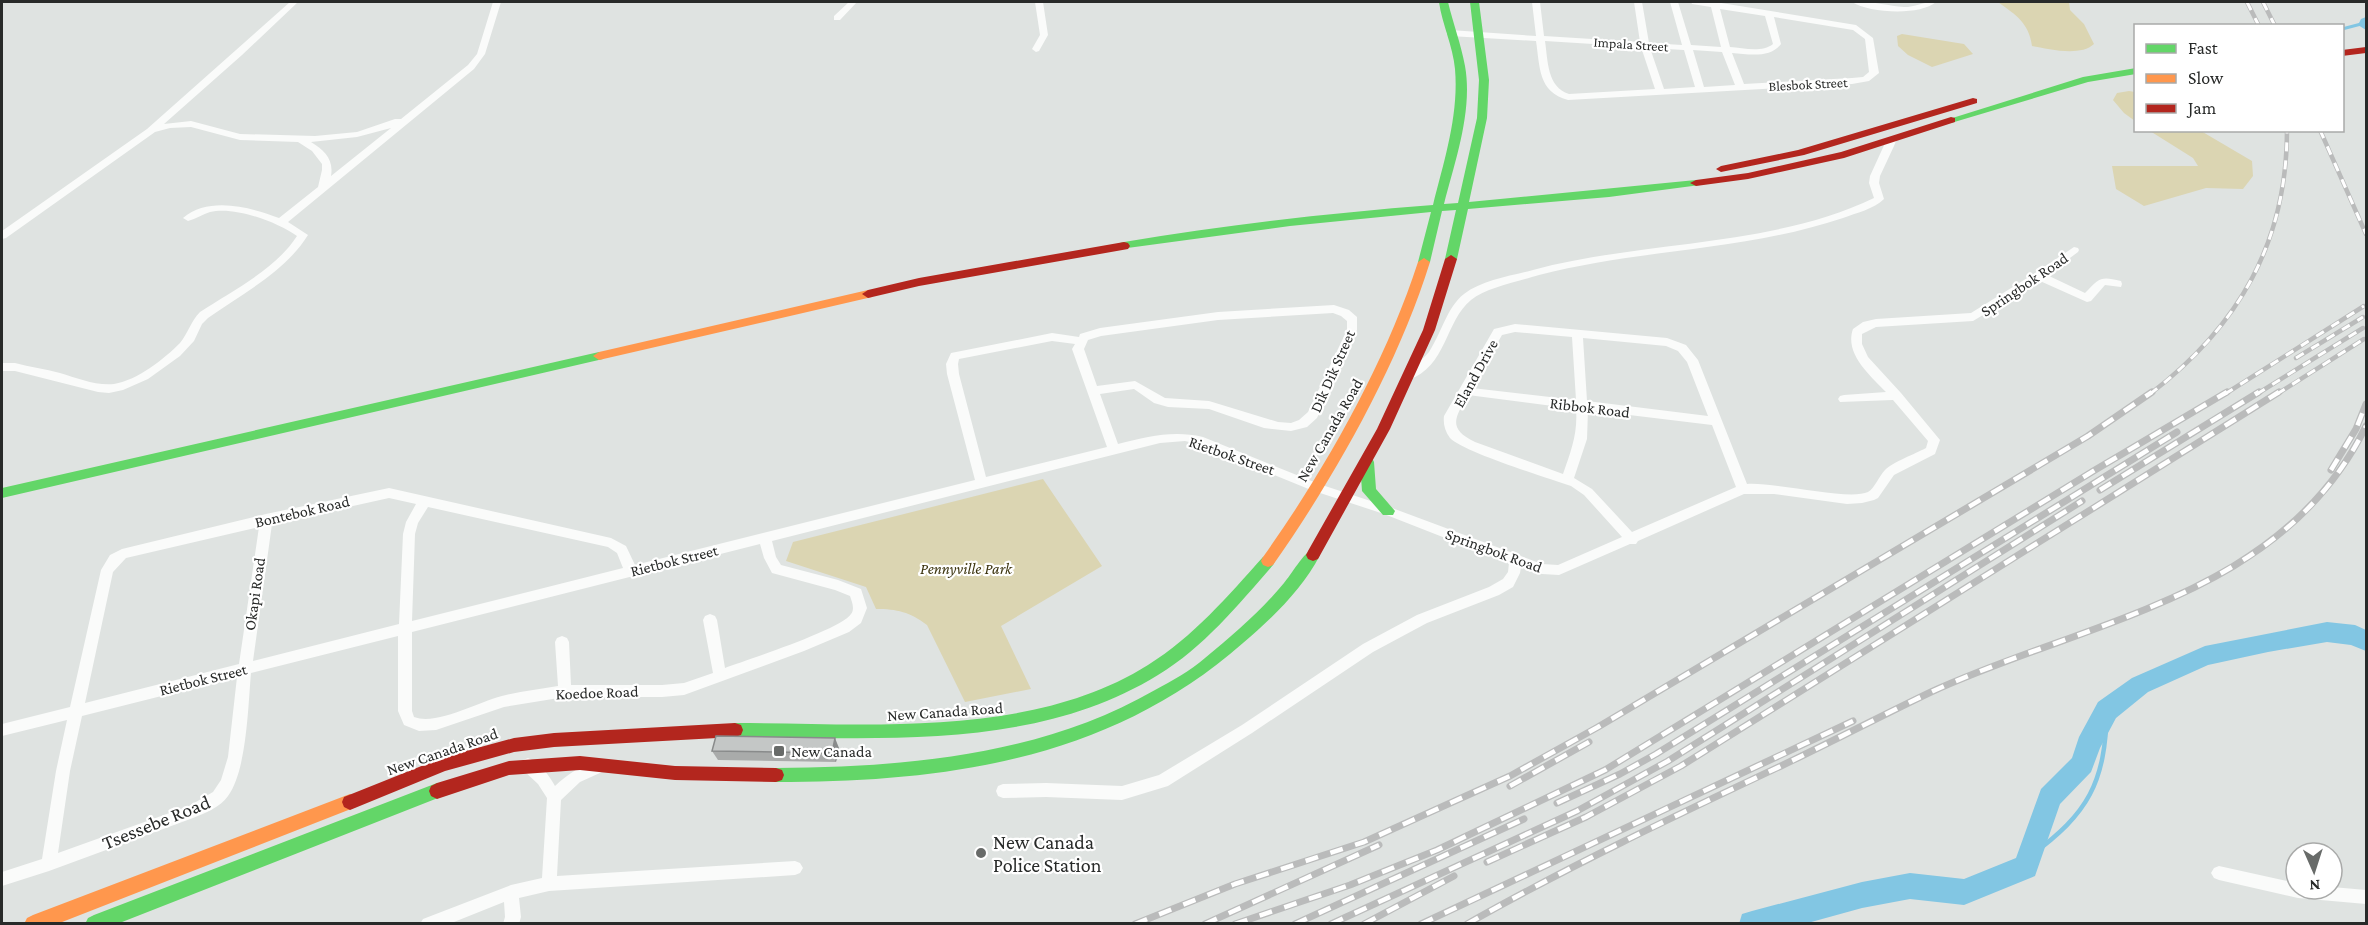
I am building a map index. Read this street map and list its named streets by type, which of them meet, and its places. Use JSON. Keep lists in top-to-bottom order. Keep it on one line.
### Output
{"streets":{"main road":["New Canada Road"],"street":["Impala Street","Blesbok Street","Springbok Road","Dik Dik Street","Eland Drive","Ribbok Road","Rietbok Street","Bontebok Road","Okapi Road","Koedoe Road","Tsessebe Road"]},"crossings":[["Impala Street","Blesbok Street"],["Impala Street","New Canada Road"],["Springbok Road","Eland Drive"],["Springbok Road","Rietbok Street"],["Eland Drive","Ribbok Road"],["New Canada Road","Rietbok Street"],["Rietbok Street","Bontebok Road"],["Rietbok Street","Okapi Road"],["Rietbok Street","Koedoe Road"],["Rietbok Street","Tsessebe Road"],["Bontebok Road","Okapi Road"],["Bontebok Road","Koedoe Road"],["Bontebok Road","Tsessebe Road"],["Okapi Road","Tsessebe Road"]],"parks":["Pennyville Park"],"places":{"transit":["New Canada"],"other":["New Canada Police Station"]},"legend":["Fast","Slow","Jam"],"north":"bottom"}
